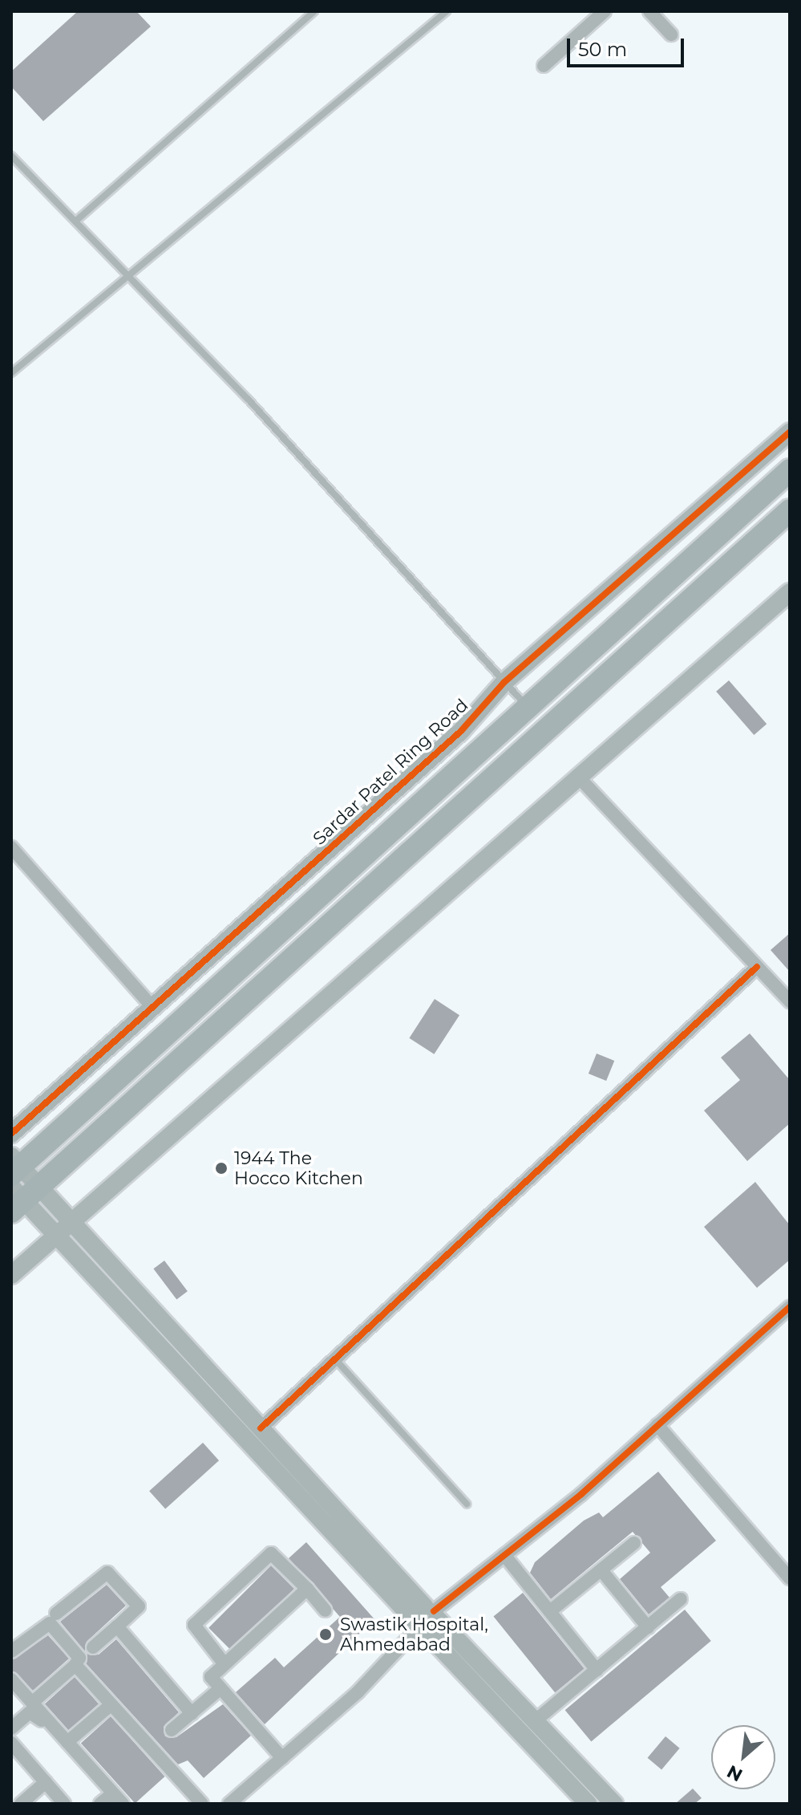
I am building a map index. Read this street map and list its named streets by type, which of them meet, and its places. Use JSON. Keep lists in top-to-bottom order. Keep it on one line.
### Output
{"streets":{"street":["Sardar Patel Ring Road"]},"places":["1944 The Hocco Kitchen","Swastik Hospital, Ahmedabad"],"scale_bar":"50 m","north":"bottom left"}
